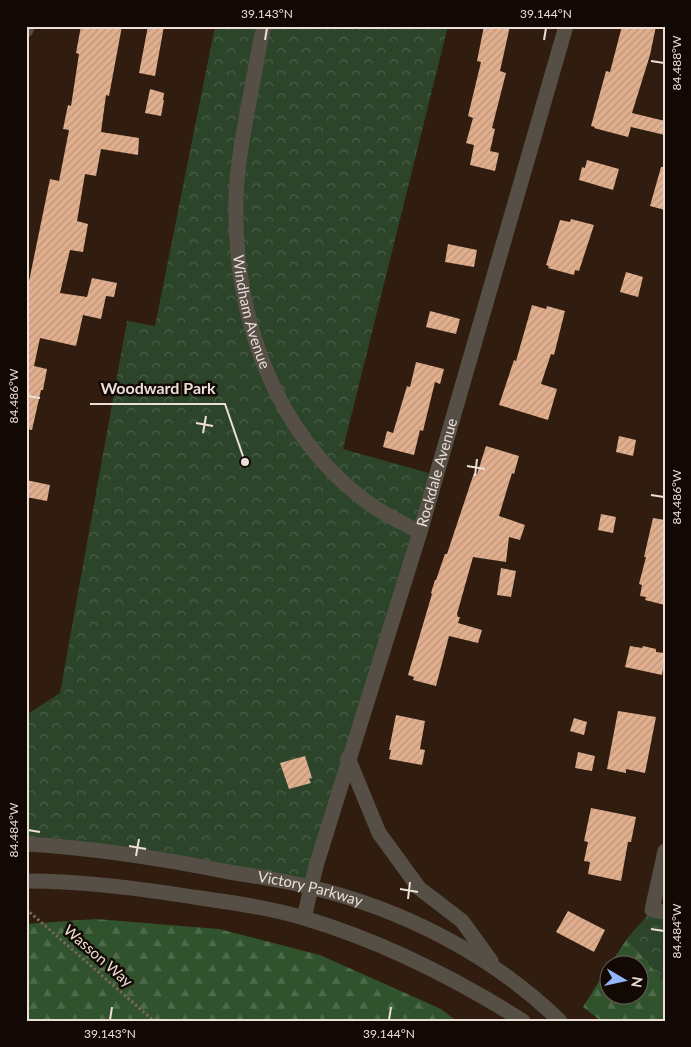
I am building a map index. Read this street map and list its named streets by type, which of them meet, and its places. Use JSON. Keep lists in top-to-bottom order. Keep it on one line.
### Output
{"streets":{"street":["Windham Avenue","Rockdale Avenue","Victory Parkway"],"path":["Wasson Way"]},"crossings":[["Windham Avenue","Rockdale Avenue"],["Rockdale Avenue","Victory Parkway"]],"places":["Woodward Park"],"north":"right","coordinates":["39.143°N","39.144°N","84.488°W","84.486°W","84.484°W"]}
